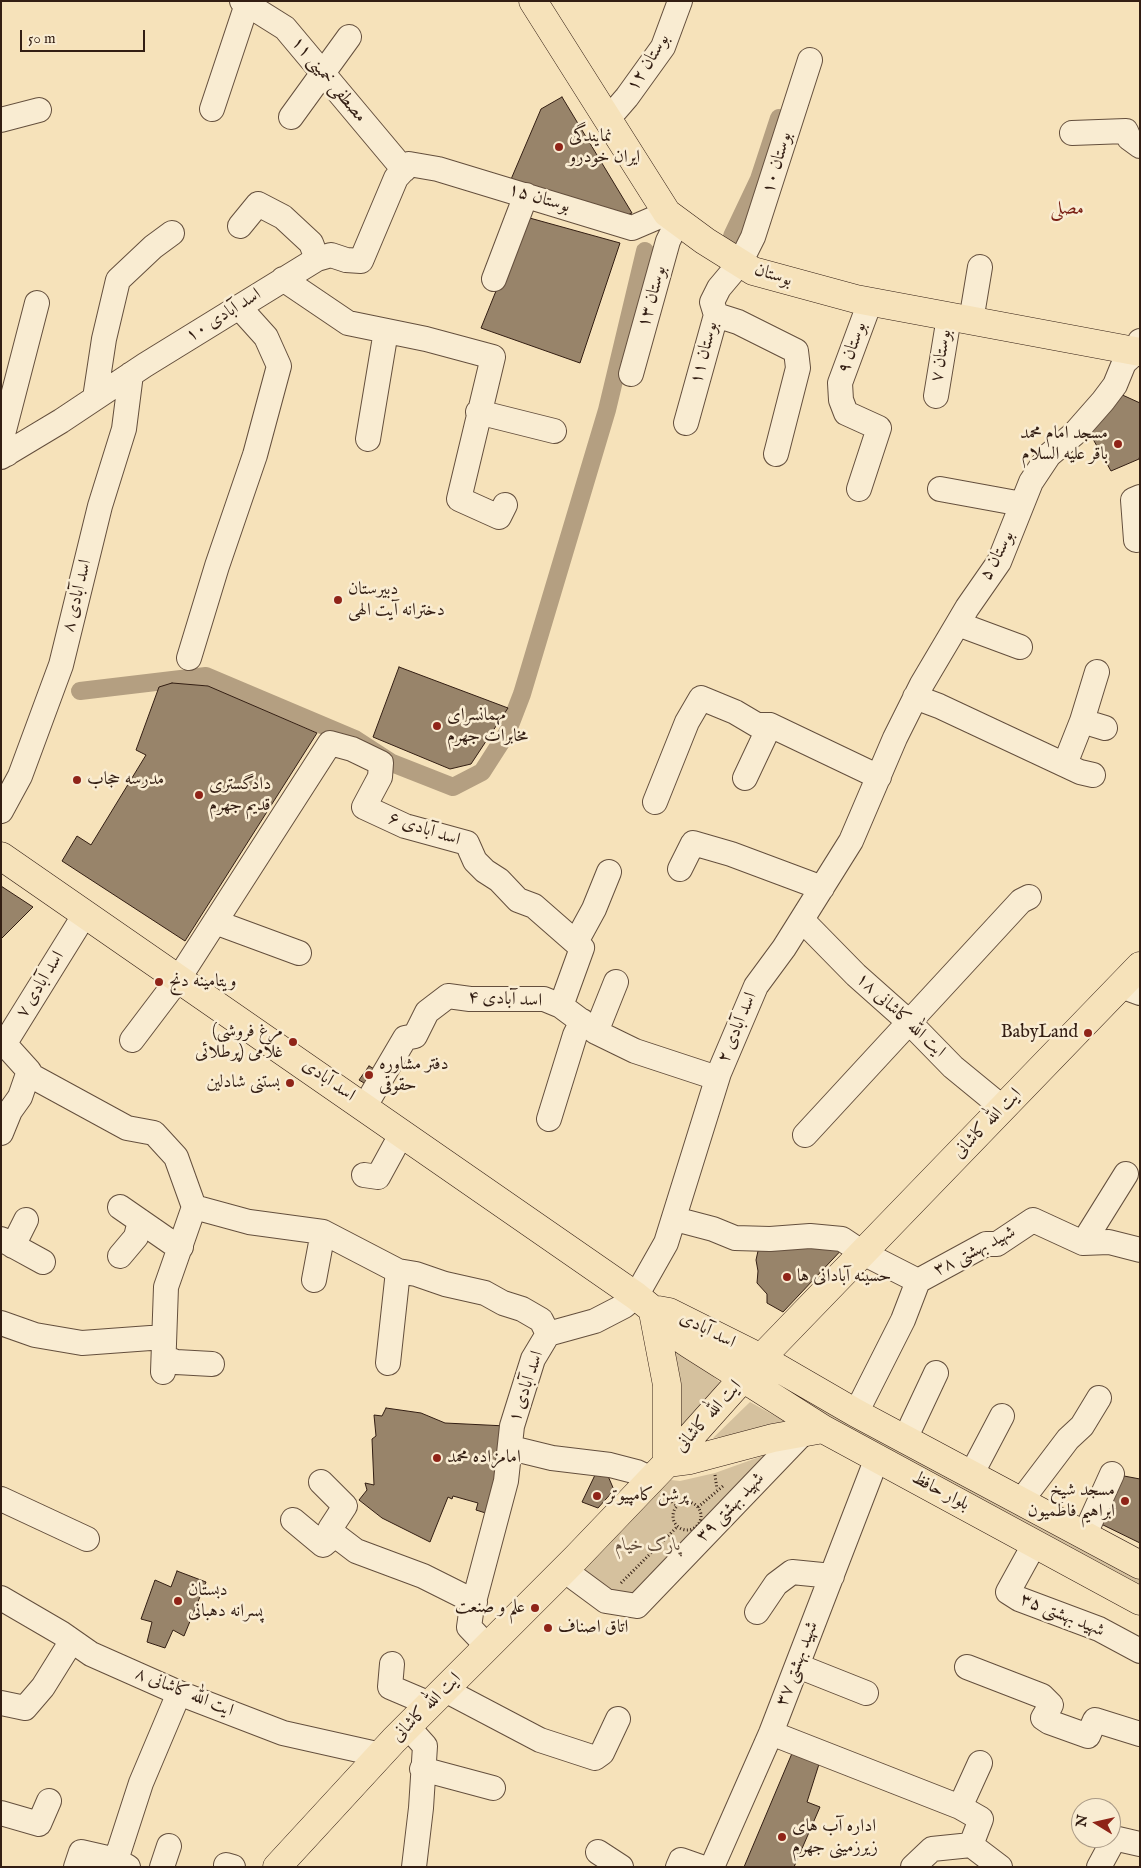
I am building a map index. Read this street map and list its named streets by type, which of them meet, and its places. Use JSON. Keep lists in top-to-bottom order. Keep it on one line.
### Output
{"streets":{"main road":["بوستان","اسد آبادی","ایت الله کاشانی","بلوار حافظ"],"street":["۱۲ بوستان","مصطفی خمینی ۱۱","بوستان ۱۰","بوستان ۱۵","بوستان ۱۳","اسد آبادی ۱۰","بوستان ۹","بوستان ۱۱","بوستان ۷","بوستان ۵","اسد آبادی ۸","اسد آبادی ۶","اسد آبادی ۷","اسد آبادی ۴","ایت الله کاشانی ۱۸","اسد آبادی ۲","شهید بهشتی ۳۸","اسد آبادی ۱","شهید بهشتی ۳۹","شهید بهشتی ۳۵","شهید بهشتی ۳۷","ایت الله کاشانی ۸"]},"crossings":[["۱۲ بوستان","بوستان"],["مصطفی خمینی ۱۱","بوستان ۱۵"],["بوستان ۱۰","بوستان"],["بوستان ۱۰","بوستان ۱۱"],["بوستان ۱۵","بوستان"],["بوستان ۱۵","بوستان ۱۳"],["بوستان","بوستان ۱۳"],["بوستان","بوستان ۹"],["بوستان","بوستان ۱۱"],["بوستان","بوستان ۷"],["بوستان","بوستان ۵"],["اسد آبادی ۱۰","اسد آبادی ۸"],["بوستان ۵","اسد آبادی ۲"],["اسد آبادی ۶","اسد آبادی"],["اسد آبادی ۷","اسد آبادی"],["اسد آبادی ۴","اسد آبادی ۲"],["اسد آبادی ۴","اسد آبادی"],["ایت الله کاشانی ۱۸","اسد آبادی ۲"],["ایت الله کاشانی ۱۸","ایت الله کاشانی"],["اسد آبادی ۲","اسد آبادی"],["اسد آبادی ۲","اسد آبادی ۱"],["اسد آبادی","ایت الله کاشانی"],["اسد آبادی","اسد آبادی ۱"],["اسد آبادی","بلوار حافظ"],["ایت الله کاشانی","اسد آبادی ۱"],["ایت الله کاشانی","بلوار حافظ"],["ایت الله کاشانی","شهید بهشتی ۳۹"],["ایت الله کاشانی","ایت الله کاشانی ۸"],["شهید بهشتی ۳۸","بلوار حافظ"],["بلوار حافظ","شهید بهشتی ۳۹"],["بلوار حافظ","شهید بهشتی ۳۵"],["بلوار حافظ","شهید بهشتی ۳۷"]],"districts":["مصلی"],"parks":["پارک خیام"],"places":["نمایندگی ایران خودرو","مسجد امام محمد باقر علیه السلام","دبیرستان دخترانه آیت الهی","مهمانسرای مخابرات جهرم","مدرسه حجاب","دادگستری قدیم جهرم","ویتامینه دنج","BabyLand","(مرغ فروشی غلامی (پرطلائی","دفتر مشاوره حقوقی","بستنی شادلین","حسینه آبادانی ها","امامزاده محمد","پرشن کامپیوتر","مسجد شیخ ابراهیم فاطمیون","دبستان پسرانه دهبانی","علم و صنعت","اتاق اصناف","اداره آب های زیرزمینی جهرم"],"scale_bar":"50 m","north":"left"}
